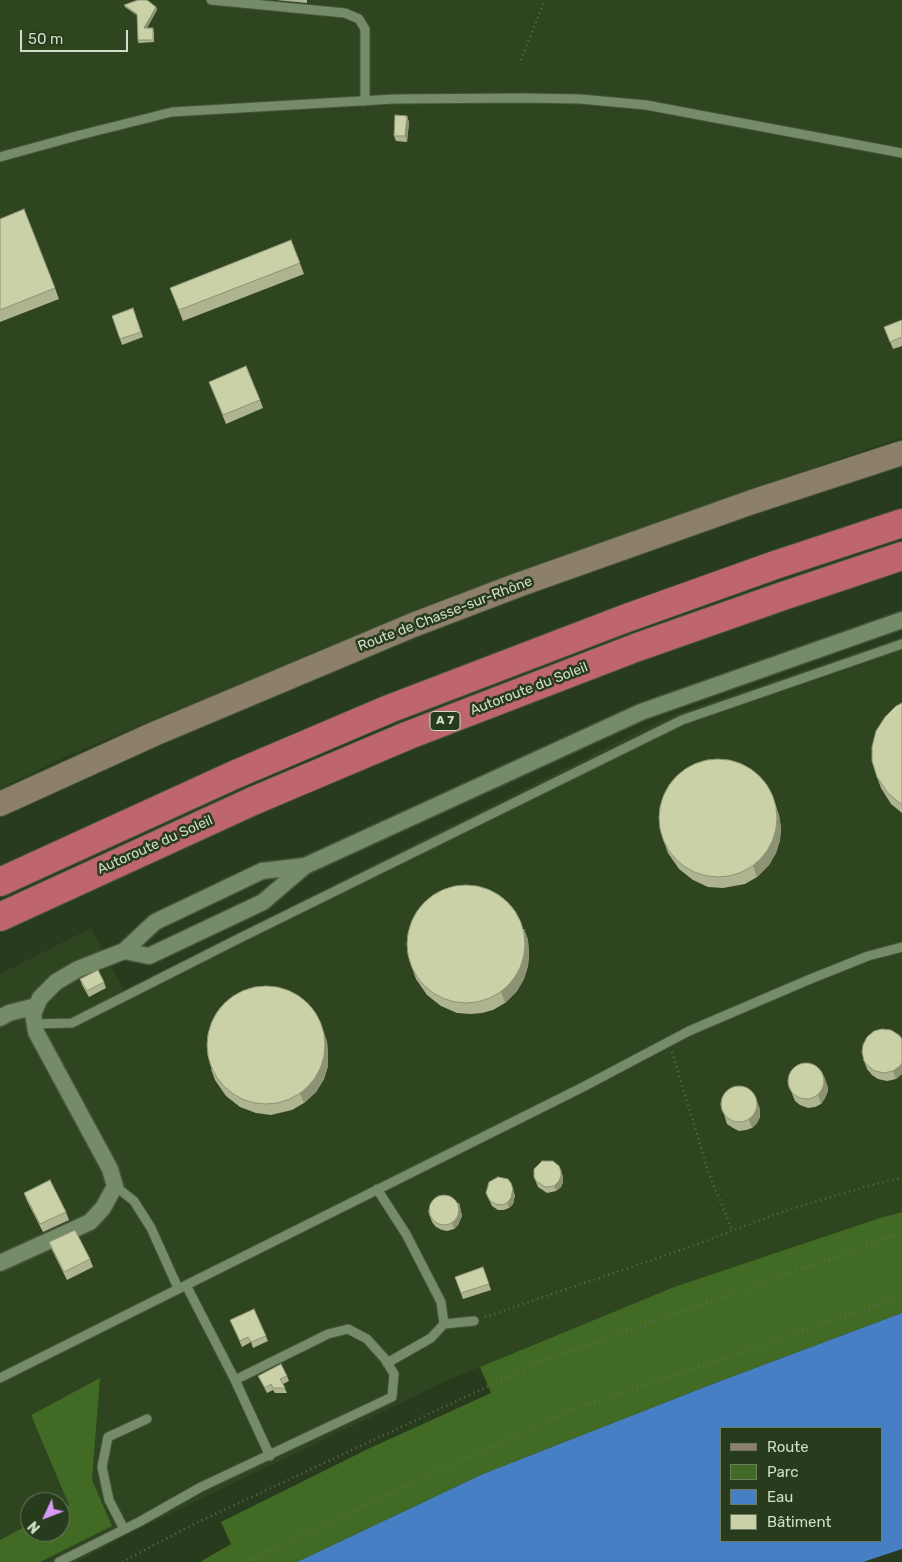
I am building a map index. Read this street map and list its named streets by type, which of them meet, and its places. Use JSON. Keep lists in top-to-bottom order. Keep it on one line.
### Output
{"streets":{"highway":["Autoroute du Soleil","A 7"],"main road":["Route de Chasse-sur-Rhône"]},"legend":["Route","Parc","Eau","Bâtiment"],"scale_bar":"50 m","north":"bottom left"}
